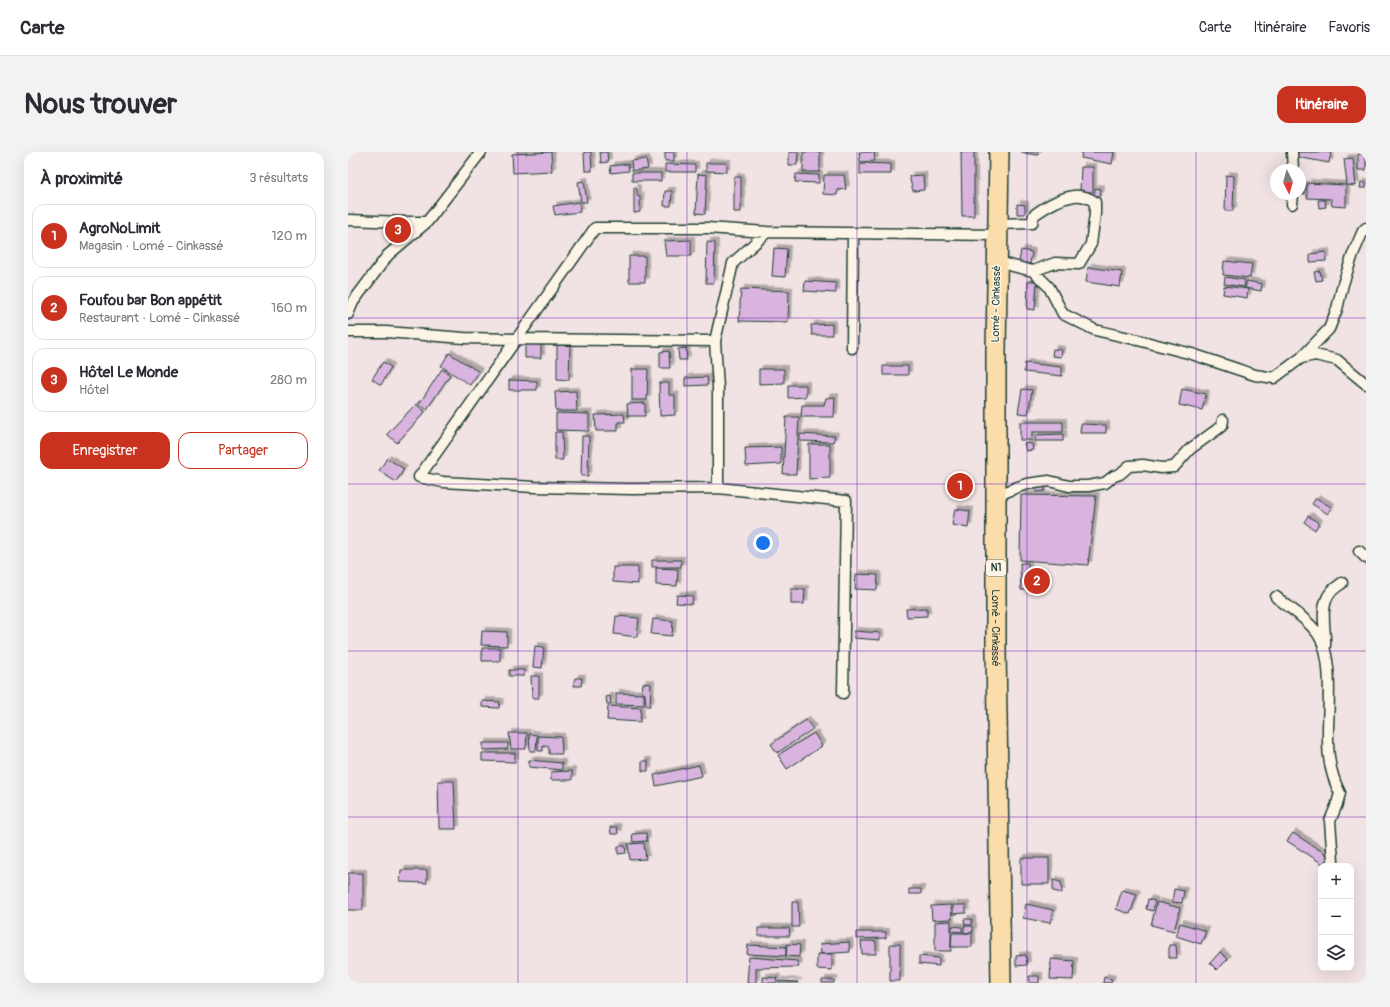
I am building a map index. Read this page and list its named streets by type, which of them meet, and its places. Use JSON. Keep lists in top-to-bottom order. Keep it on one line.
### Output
{"streets":{"highway":["Lomé - Cinkassé","N1"]},"north":"bottom","page":{"header":"Carte","nav":["Carte","Itinéraire","Favoris"],"buttons":["Itinéraire",["Enregistrer","Partager"]],"title":"Nous trouver","heading":["À proximité","3 résultats"],"list":[{"mark":"1","name":"AgroNoLimit","note":"Magasin · Lomé - Cinkassé","value":"120 m"},{"mark":"2","name":"Foufou bar Bon appétit","note":"Restaurant · Lomé - Cinkassé","value":"160 m"},{"mark":"3","name":"Hôtel Le Monde","note":"Hôtel","value":"280 m"}],"pins":["3","1","2"],"map_buttons":["+","−"]}}
